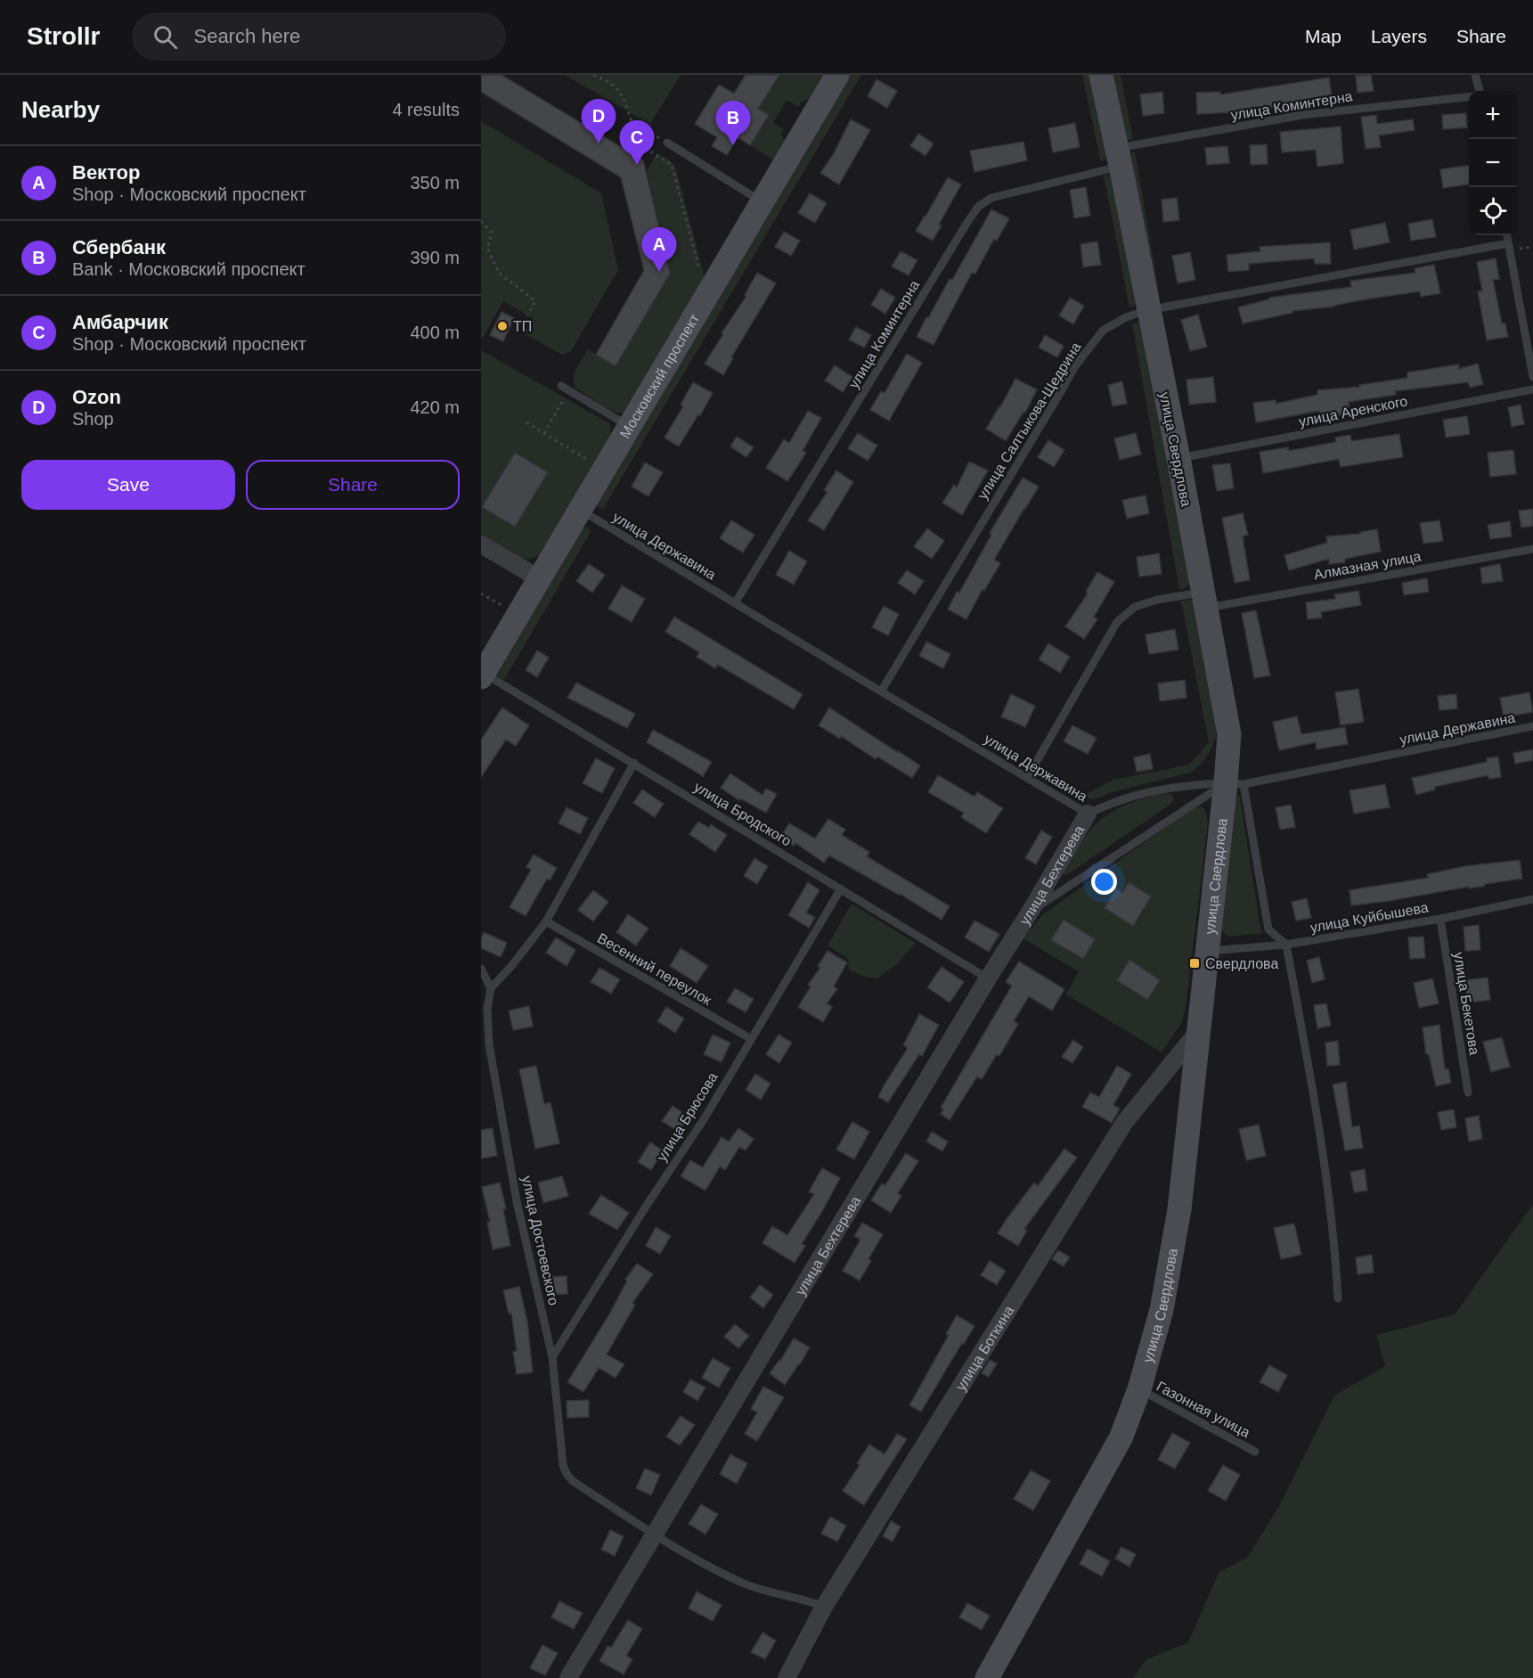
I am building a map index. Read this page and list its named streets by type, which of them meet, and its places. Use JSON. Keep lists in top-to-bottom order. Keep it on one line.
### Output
{"streets":{"street":["Московский проспект","улица Свердлова","улица Бехтерева","улица Боткина"],"lane":["улица Коминтерна","улица Аренского","улица Салтыкова-Щедрина","улица Державина","Алмазная улица","улица Бродского","улица Куйбышева","Весенний переулок","улица Бекетова","улица Брюсова","улица Достоевского","Газонная улица"]},"crossings":[["улица Коминтерна","улица Свердлова"],["улица Коминтерна","улица Державина"],["Московский проспект","улица Державина"],["Московский проспект","улица Бродского"],["улица Аренского","улица Свердлова"],["улица Салтыкова-Щедрина","улица Свердлова"],["улица Салтыкова-Щедрина","улица Державина"],["улица Свердлова","улица Державина"],["улица Свердлова","Алмазная улица"],["улица Свердлова","улица Куйбышева"],["улица Свердлова","улица Боткина"],["улица Свердлова","Газонная улица"],["улица Державина","Алмазная улица"],["улица Державина","улица Бехтерева"],["улица Бродского","улица Бехтерева"],["улица Бродского","улица Брюсова"],["улица Бехтерева","улица Достоевского"],["улица Куйбышева","улица Бекетова"],["Весенний переулок","улица Брюсова"],["улица Брюсова","улица Достоевского"],["улица Достоевского","улица Боткина"]],"places":{"other":["ТП"],"transit":["Свердлова"]},"page":{"header":"Strollr","search":"Search here","nav":["Map","Layers","Share"],"heading":["Nearby","4 results"],"map_buttons":["+","−"],"pins":["D","B","C","A"],"list":[{"mark":"A","name":"Вектор","note":"Shop · Московский проспект","value":"350 m"},{"mark":"B","name":"Сбербанк","note":"Bank · Московский проспект","value":"390 m"},{"mark":"C","name":"Амбарчик","note":"Shop · Московский проспект","value":"400 m"},{"mark":"D","name":"Ozon","note":"Shop","value":"420 m"}],"buttons":["Save","Share"]}}
